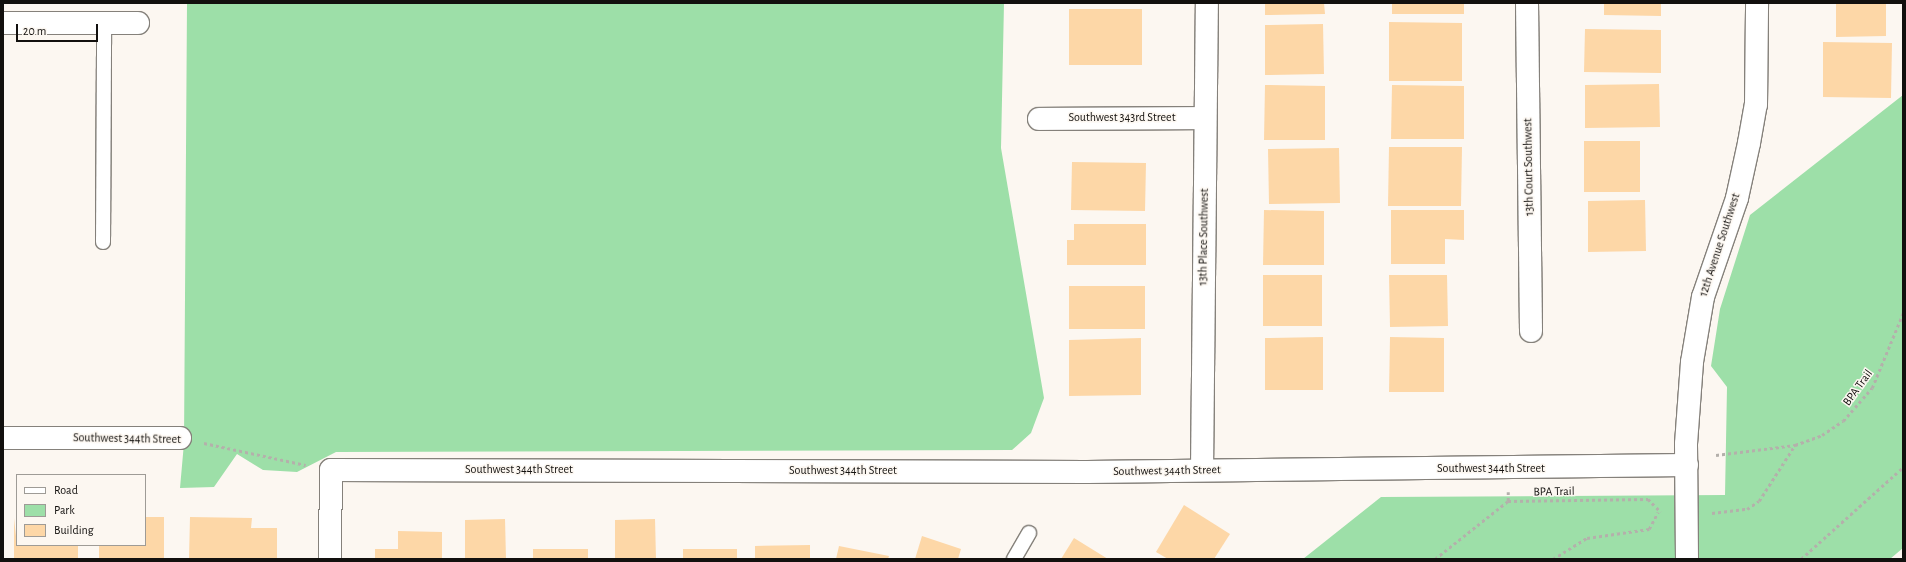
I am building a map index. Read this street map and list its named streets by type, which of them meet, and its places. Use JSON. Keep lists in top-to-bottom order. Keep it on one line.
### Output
{"streets":{"street":["Southwest 343rd Street","13th Court Southwest","13th Place Southwest","12th Avenue Southwest","Southwest 344th Street"],"path":["BPA Trail"]},"crossings":[["Southwest 343rd Street","13th Place Southwest"],["13th Place Southwest","Southwest 344th Street"],["12th Avenue Southwest","Southwest 344th Street"]],"legend":["Road","Park","Building"],"scale_bar":"20 m"}
